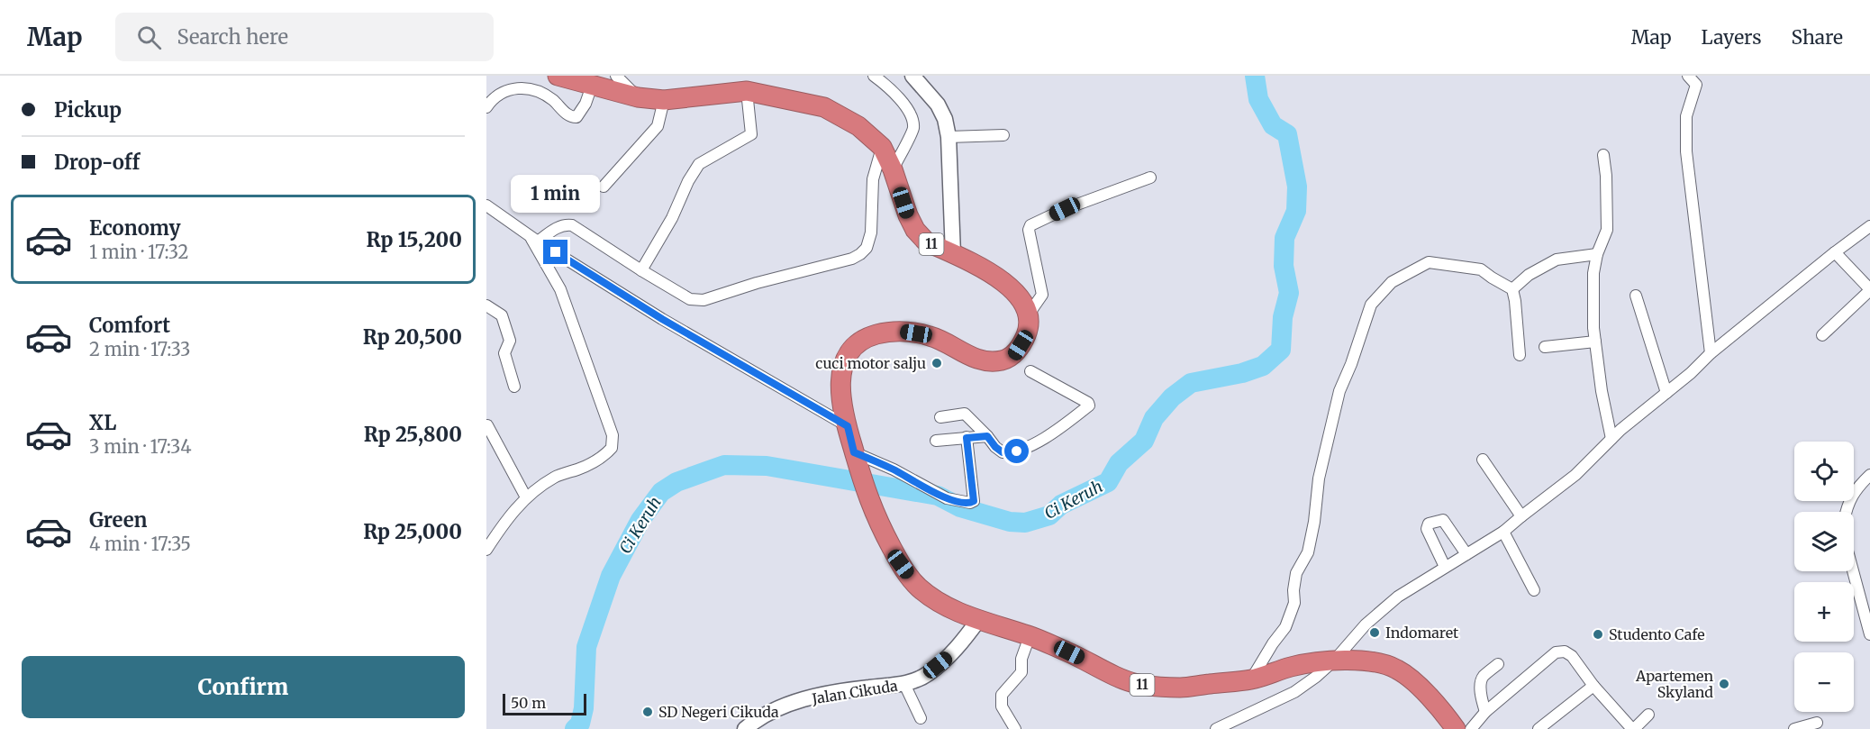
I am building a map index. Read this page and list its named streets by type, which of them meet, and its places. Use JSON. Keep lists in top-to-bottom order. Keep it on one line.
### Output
{"streets":{"highway":["11"],"street":["Jalan Cikuda"]},"crossings":[["11","Jalan Cikuda"]],"water":["Ci Keruh"],"places":["cuci motor salju","Indomaret","Studento Cafe","Apartemen Skyland","SD Negeri Cikuda"],"scale_bar":"50 m","page":{"header":"Map","search":"Search here","nav":["Map","Layers","Share"],"banner":["Pickup","Drop-off"],"bubble":"1 min","list":[{"name":"Economy","note":"1 min · 17:32","value":"Rp 15,200"},{"name":"Comfort","note":"2 min · 17:33","value":"Rp 20,500"},{"name":"XL","note":"3 min · 17:34","value":"Rp 25,800"},{"name":"Green","note":"4 min · 17:35","value":"Rp 25,000"}],"map_buttons":["+","−"],"buttons":"Confirm","scale":"50 m"}}
